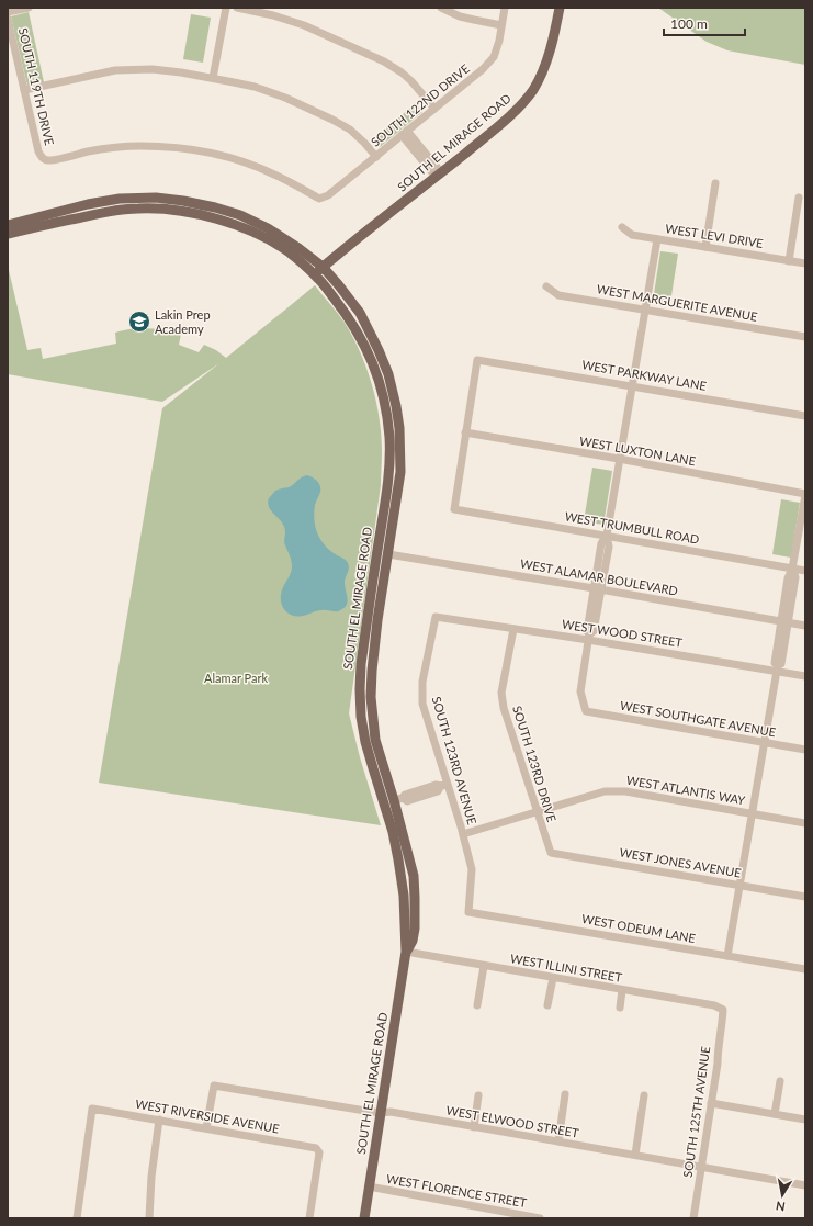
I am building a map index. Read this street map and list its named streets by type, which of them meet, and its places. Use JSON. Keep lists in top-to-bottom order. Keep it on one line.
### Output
{"streets":{"main road":["SOUTH EL MIRAGE ROAD"],"street":["SOUTH 119TH DRIVE","SOUTH 122ND DRIVE","WEST LEVI DRIVE","WEST MARGUERITE AVENUE","WEST PARKWAY LANE","WEST LUXTON LANE","WEST TRUMBULL ROAD","WEST ALAMAR BOULEVARD","WEST WOOD STREET","WEST SOUTHGATE AVENUE","SOUTH 123RD AVENUE","SOUTH 123RD DRIVE","WEST ATLANTIS WAY","WEST JONES AVENUE","WEST ODEUM LANE","WEST ILLINI STREET","SOUTH 125TH AVENUE","WEST RIVERSIDE AVENUE","WEST ELWOOD STREET","WEST FLORENCE STREET"]},"crossings":[["SOUTH 119TH DRIVE","SOUTH 122ND DRIVE"],["SOUTH EL MIRAGE ROAD","WEST ALAMAR BOULEVARD"],["SOUTH EL MIRAGE ROAD","WEST ILLINI STREET"],["SOUTH EL MIRAGE ROAD","WEST ELWOOD STREET"],["SOUTH EL MIRAGE ROAD","WEST FLORENCE STREET"],["WEST PARKWAY LANE","WEST LUXTON LANE"],["WEST PARKWAY LANE","WEST TRUMBULL ROAD"],["WEST LUXTON LANE","WEST TRUMBULL ROAD"],["WEST WOOD STREET","WEST SOUTHGATE AVENUE"],["WEST WOOD STREET","SOUTH 123RD AVENUE"],["WEST WOOD STREET","SOUTH 123RD DRIVE"],["SOUTH 123RD AVENUE","WEST ATLANTIS WAY"],["SOUTH 123RD AVENUE","WEST ODEUM LANE"],["SOUTH 123RD DRIVE","WEST ATLANTIS WAY"],["SOUTH 123RD DRIVE","WEST JONES AVENUE"],["WEST ILLINI STREET","SOUTH 125TH AVENUE"],["SOUTH 125TH AVENUE","WEST ELWOOD STREET"],["WEST RIVERSIDE AVENUE","WEST ELWOOD STREET"]],"parks":["Alamar Park"],"places":{"school or university":["Lakin Prep Academy"]},"scale_bar":"100 m","north":"bottom"}
